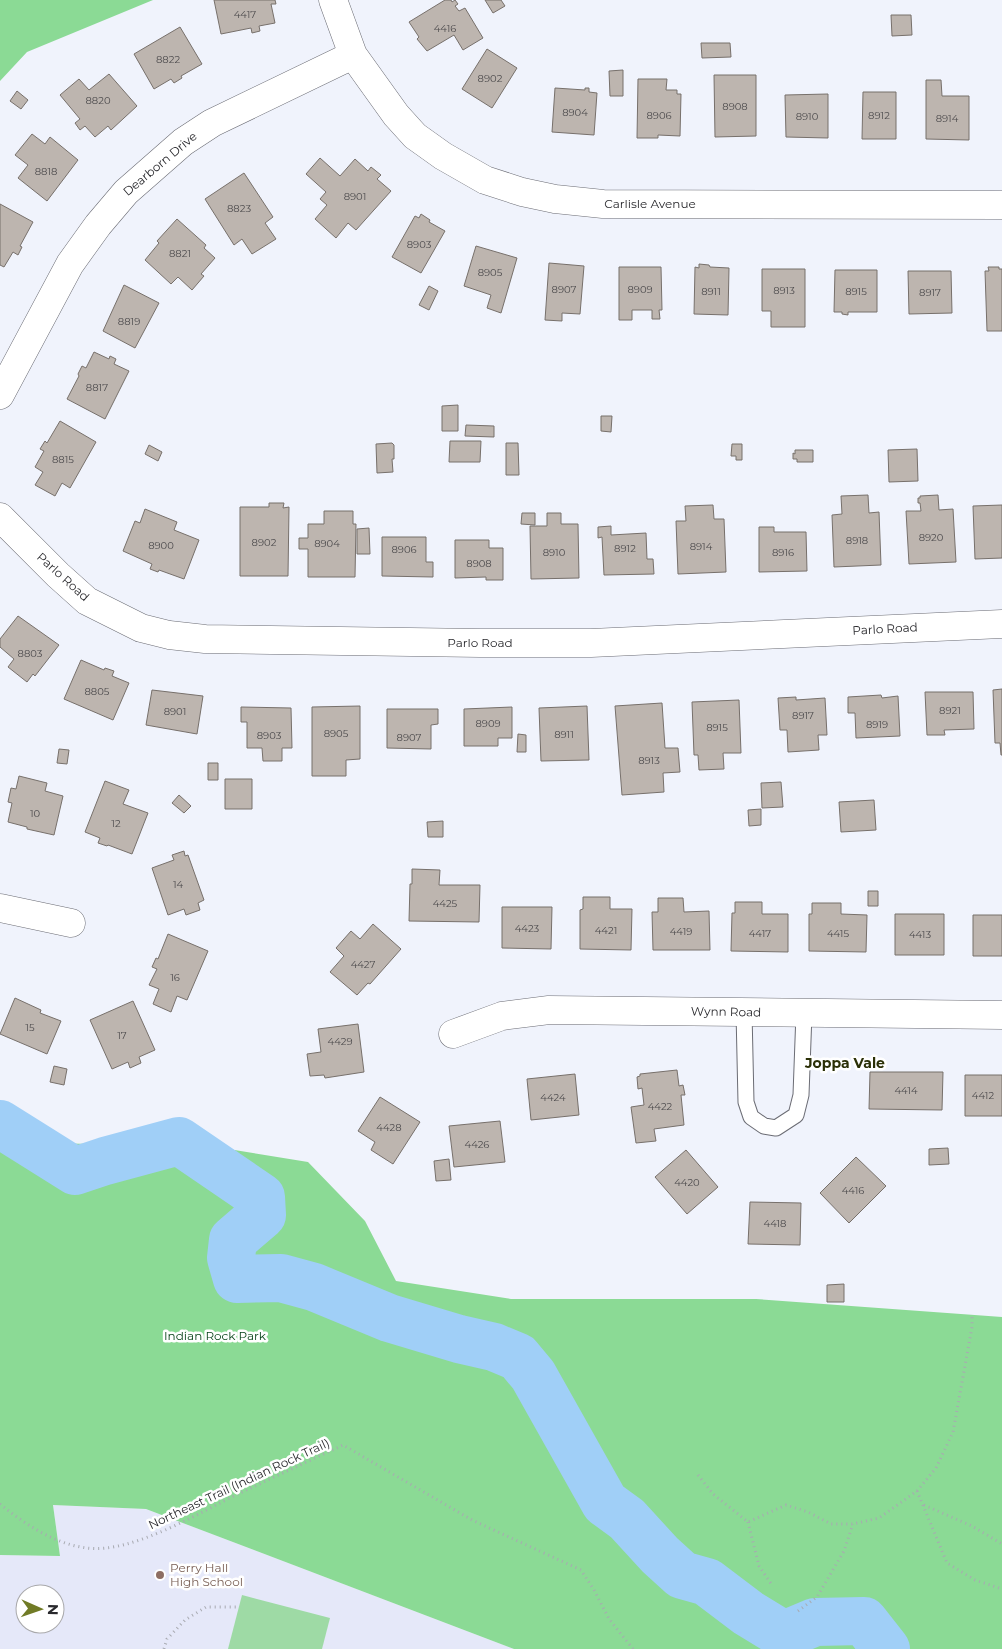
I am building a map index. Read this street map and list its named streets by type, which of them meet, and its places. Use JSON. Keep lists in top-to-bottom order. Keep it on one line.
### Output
{"streets":{"street":["Dearborn Drive","Carlisle Avenue","Parlo Road","Wynn Road"],"path":["Northeast Trail (Indian Rock Trail)"]},"crossings":[["Dearborn Drive","Carlisle Avenue"]],"districts":["Joppa Vale"],"parks":["Indian Rock Park"],"places":["Perry Hall High School"],"house_numbers":["4417","4416","8822","8902","8820","8908","8904","8906","8912","8910","8914","8818","8901","8823","8903","8821","8905","8907","8909","8913","8911","8915","8917","8819","8817","8815","8920","8918","8902","8904","8900","8914","8912","8906","8910","8916","8908","8803","8805","8921","8901","8917","8909","8919","8915","8905","8911","8903","8907","8913","10","12","14","4425","4423","4421","4419","4417","4415","4413","4427","16","15","17","4429","4414","4412","4424","4422","4428","4426","4420","4416","4418"],"north":"right"}
